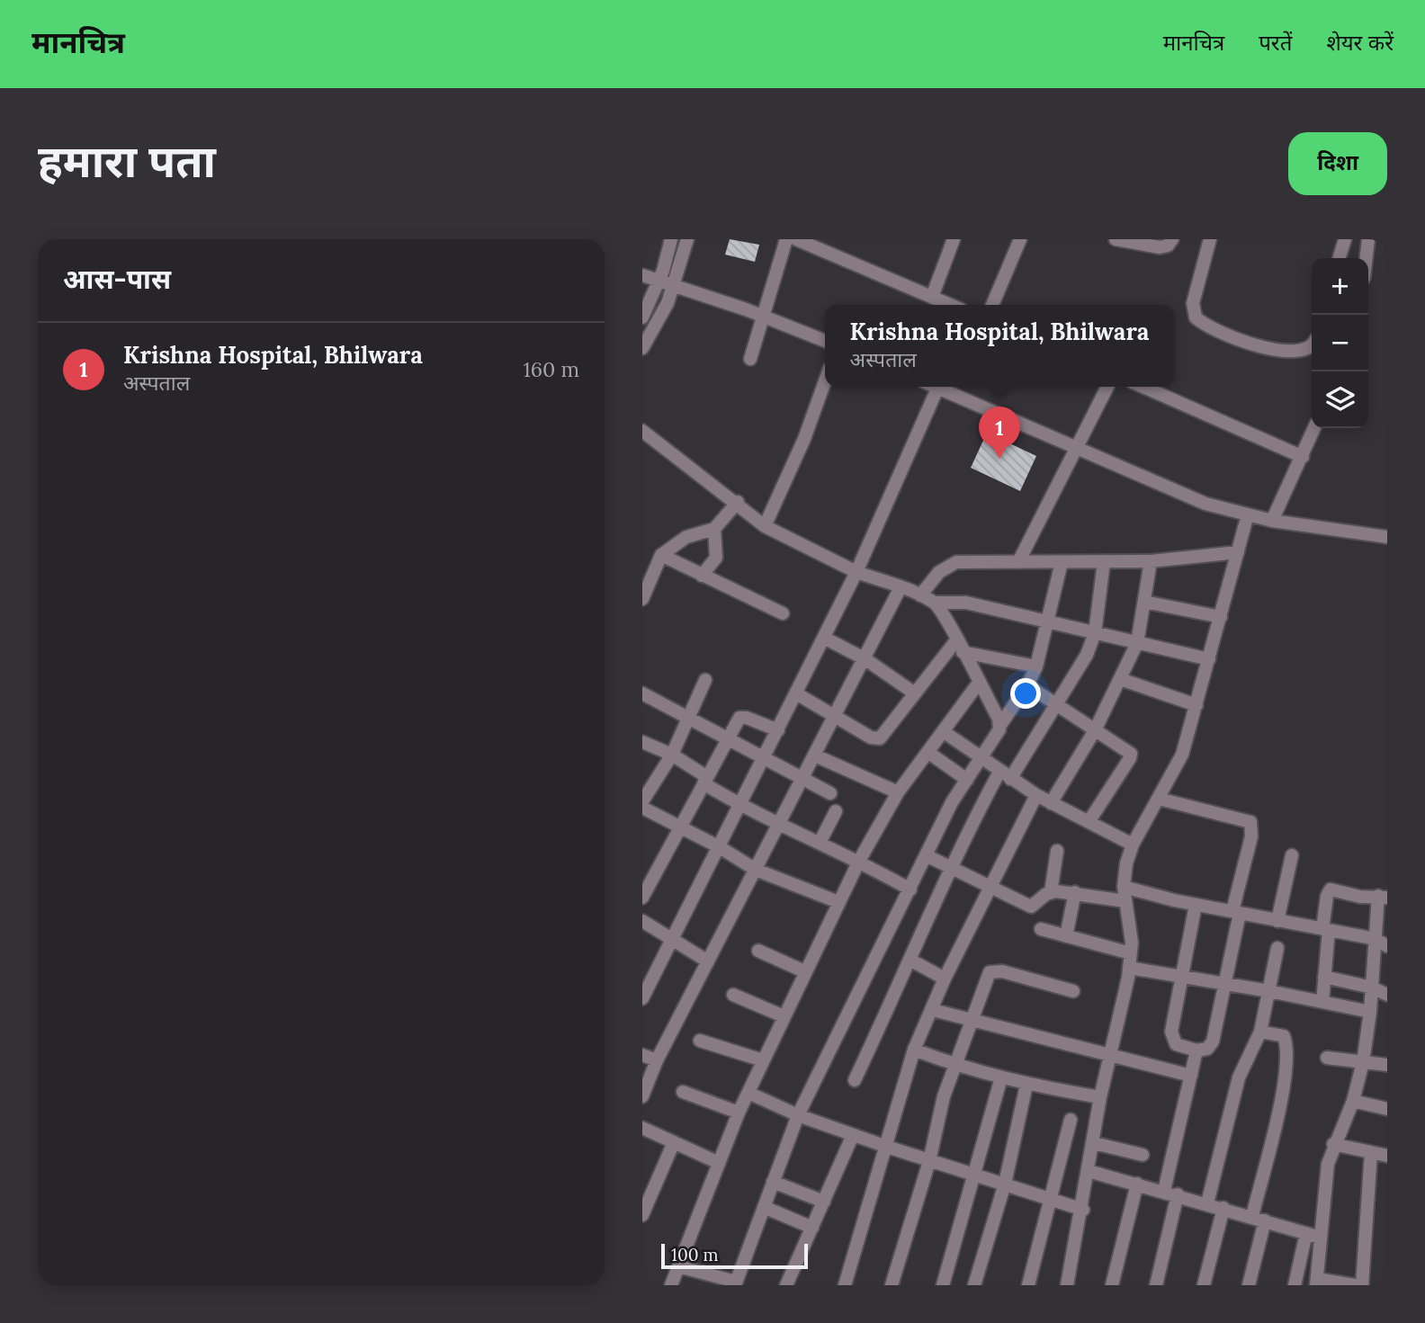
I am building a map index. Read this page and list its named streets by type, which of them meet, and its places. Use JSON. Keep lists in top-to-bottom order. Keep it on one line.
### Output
{"scale_bar":"100 m","page":{"header":"मानचित्र","nav":["मानचित्र","परतें","शेयर करें"],"buttons":"दिशा","title":"हमारा पता","heading":"आस-पास","map_buttons":["+","−"],"popup":["Krishna Hospital, Bhilwara","अस्पताल"],"list":[{"mark":"1","name":"Krishna Hospital, Bhilwara","note":"अस्पताल","value":"160 m"}],"pins":"1","scale":"100 m"}}
